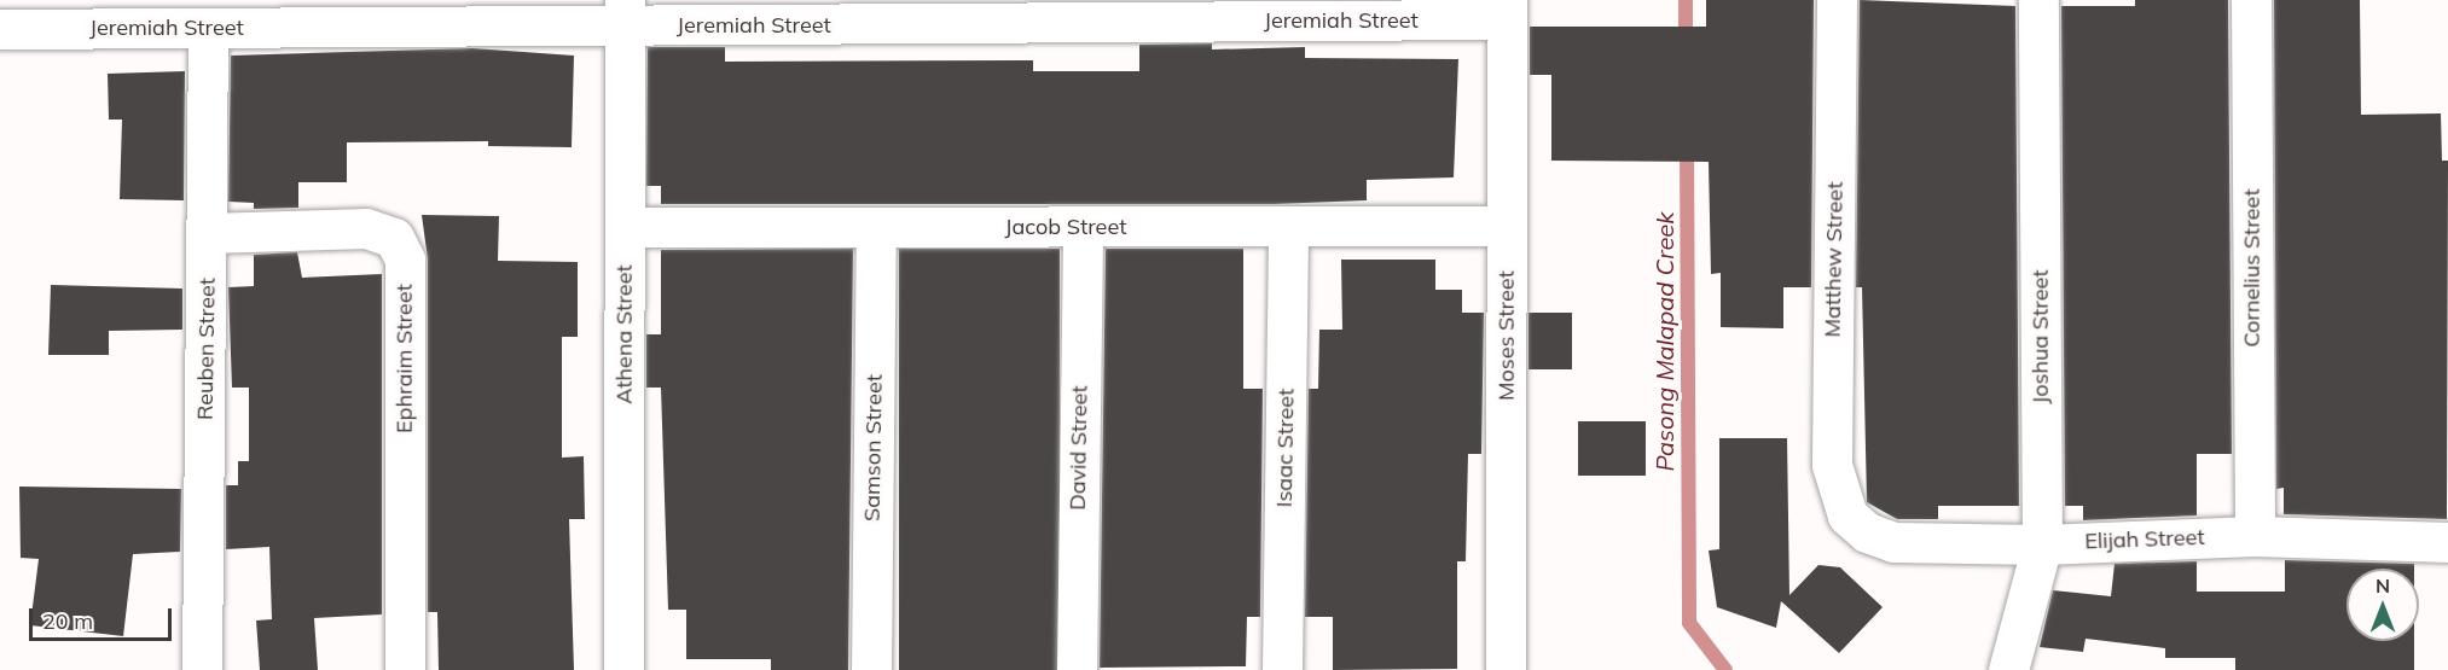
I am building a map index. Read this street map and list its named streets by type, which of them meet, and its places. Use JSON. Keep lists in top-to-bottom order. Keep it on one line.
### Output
{"streets":{"street":["Jeremiah Street","Jacob Street","Matthew Street","Cornelius Street","Athena Street","Moses Street","Joshua Street","Reuben Street","Ephraim Street","Samson Street","David Street","Isaac Street","Elijah Street"]},"crossings":[["Jeremiah Street","Athena Street"],["Jeremiah Street","Moses Street"],["Jeremiah Street","Reuben Street"],["Jacob Street","Athena Street"],["Jacob Street","Moses Street"],["Jacob Street","Samson Street"],["Jacob Street","David Street"],["Jacob Street","Isaac Street"],["Matthew Street","Elijah Street"],["Cornelius Street","Elijah Street"],["Joshua Street","Elijah Street"],["Reuben Street","Ephraim Street"]],"water":["Pasong Malapad Creek"],"scale_bar":"20 m","north":"top"}
